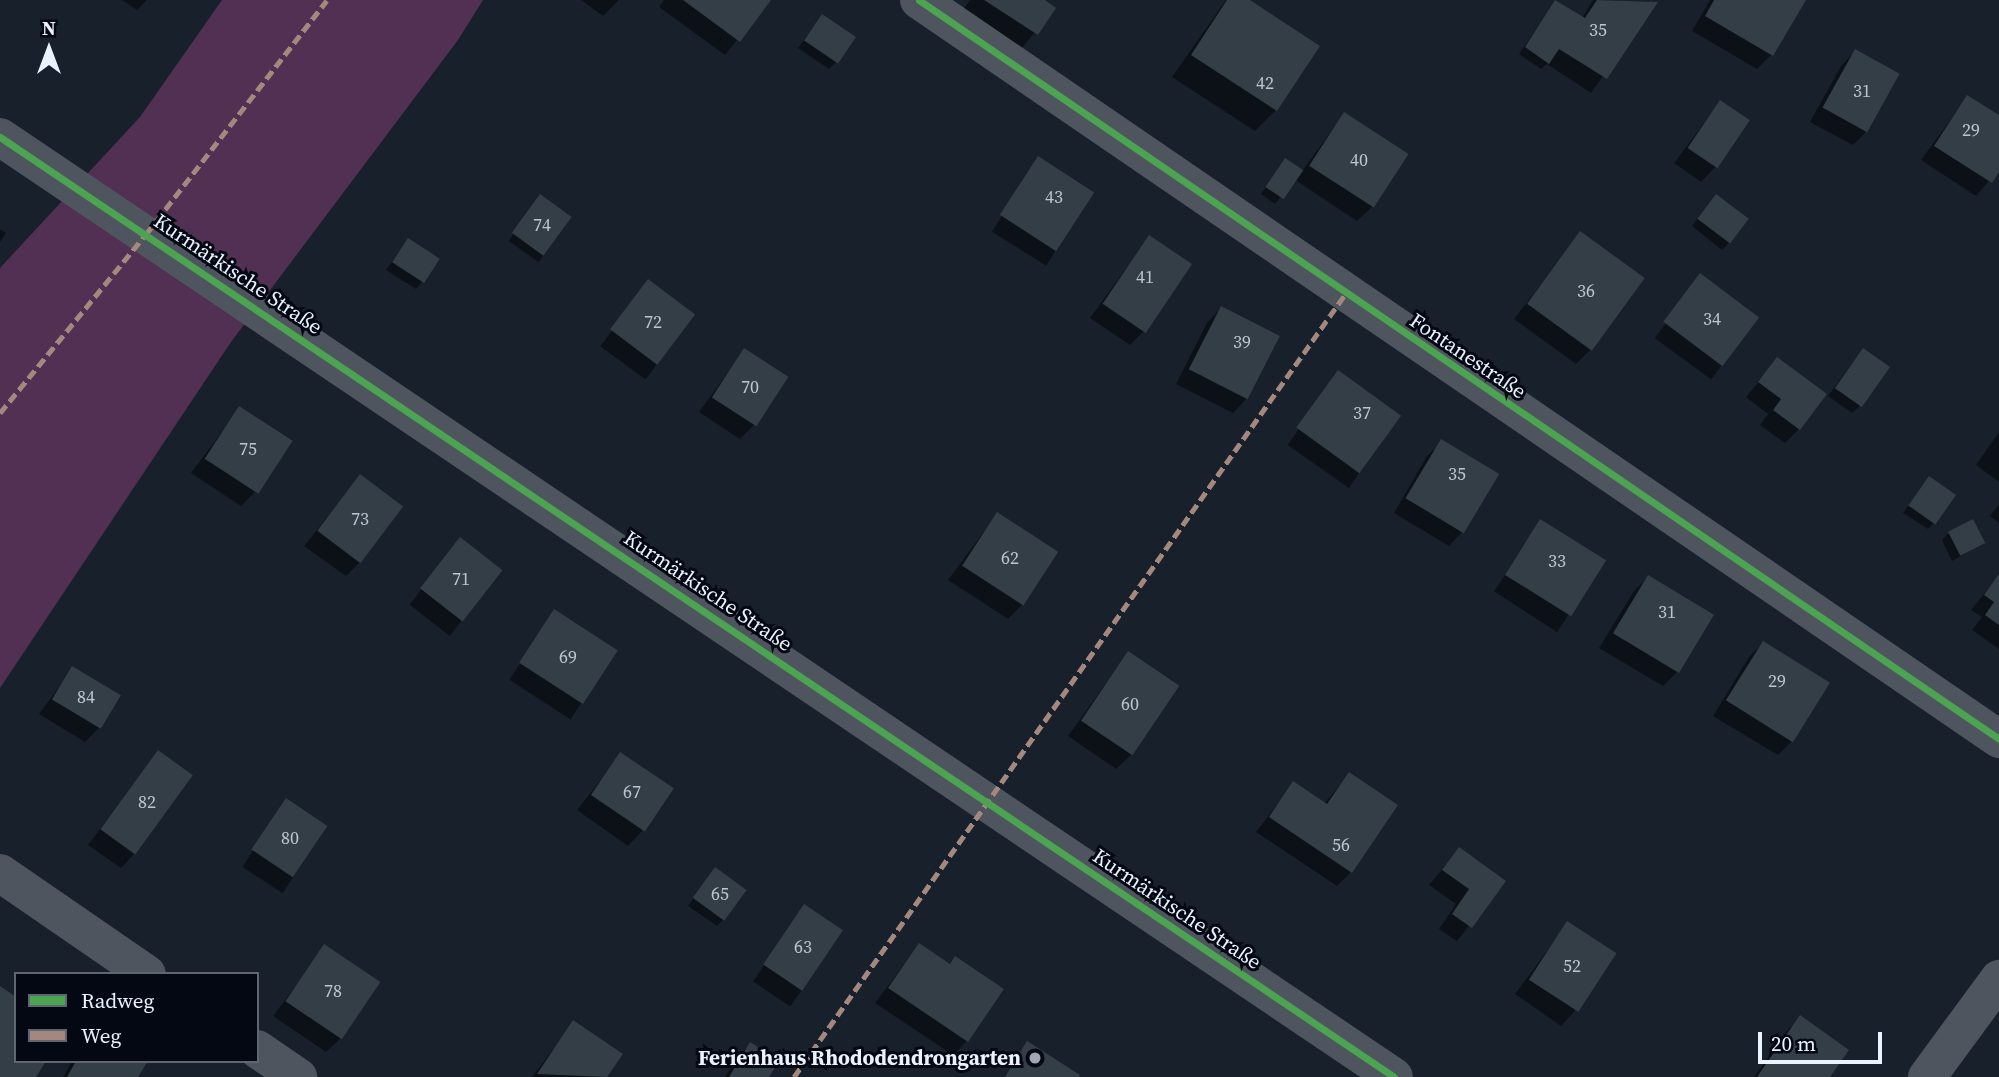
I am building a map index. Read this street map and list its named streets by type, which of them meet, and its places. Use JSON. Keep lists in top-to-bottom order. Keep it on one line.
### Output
{"streets":{"street":["Kurmärkische Straße","Fontanestraße"]},"places":["Ferienhaus Rhododendrongarten"],"house_numbers":["35","42","31","29","40","43","74","41","36","34","72","39","70","37","75","35","73","62","33","71","31","69","29","84","60","67","82","80","56","65","63","52","78"],"legend":["Radweg","Weg"],"scale_bar":"20 m","north":"top"}
